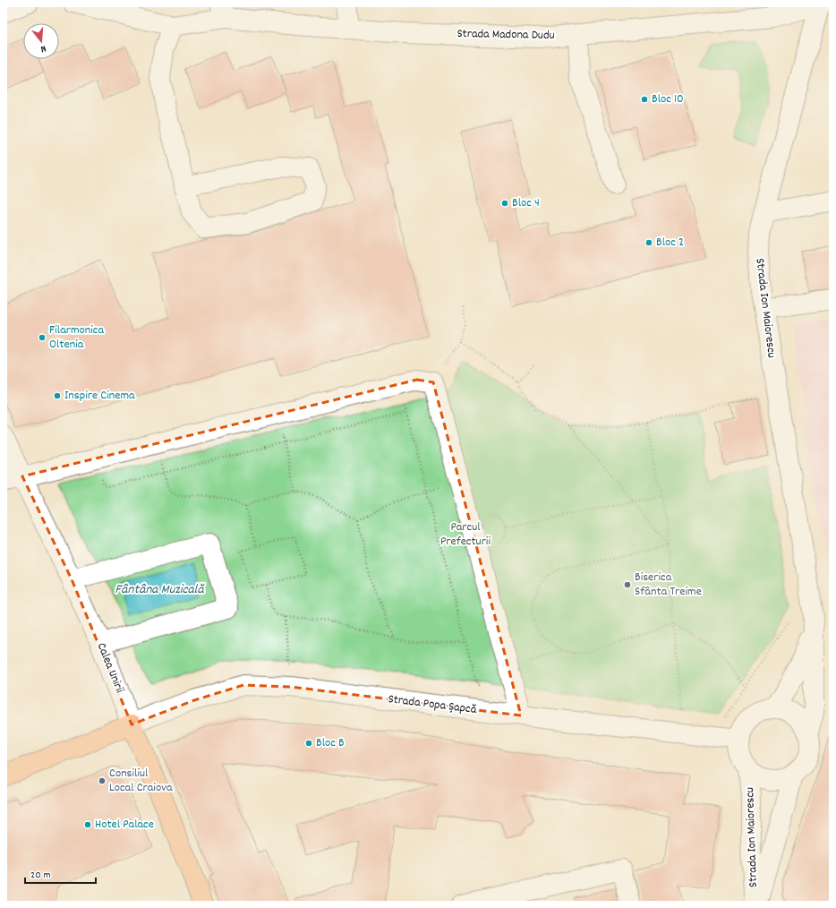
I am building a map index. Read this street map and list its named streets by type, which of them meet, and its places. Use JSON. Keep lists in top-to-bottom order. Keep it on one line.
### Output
{"streets":{"main road":["Calea Unirii"],"street":["Strada Madona Dudu","Strada Ion Maiorescu","Strada Popa Șapcă"]},"crossings":[["Strada Madona Dudu","Strada Ion Maiorescu"],["Strada Ion Maiorescu","Strada Popa Șapcă"],["Calea Unirii","Strada Popa Șapcă"]],"water":["Fântâna Muzicală"],"parks":["Parcul Prefecturii"],"places":["Bloc 10","Bloc 4","Bloc 2","Filarmonica Oltenia","Inspire Cinema","Biserica Sfânta Treime","Bloc B","Consiliul Local Craiova","Hotel Palace"],"scale_bar":"20 m","north":"bottom"}
